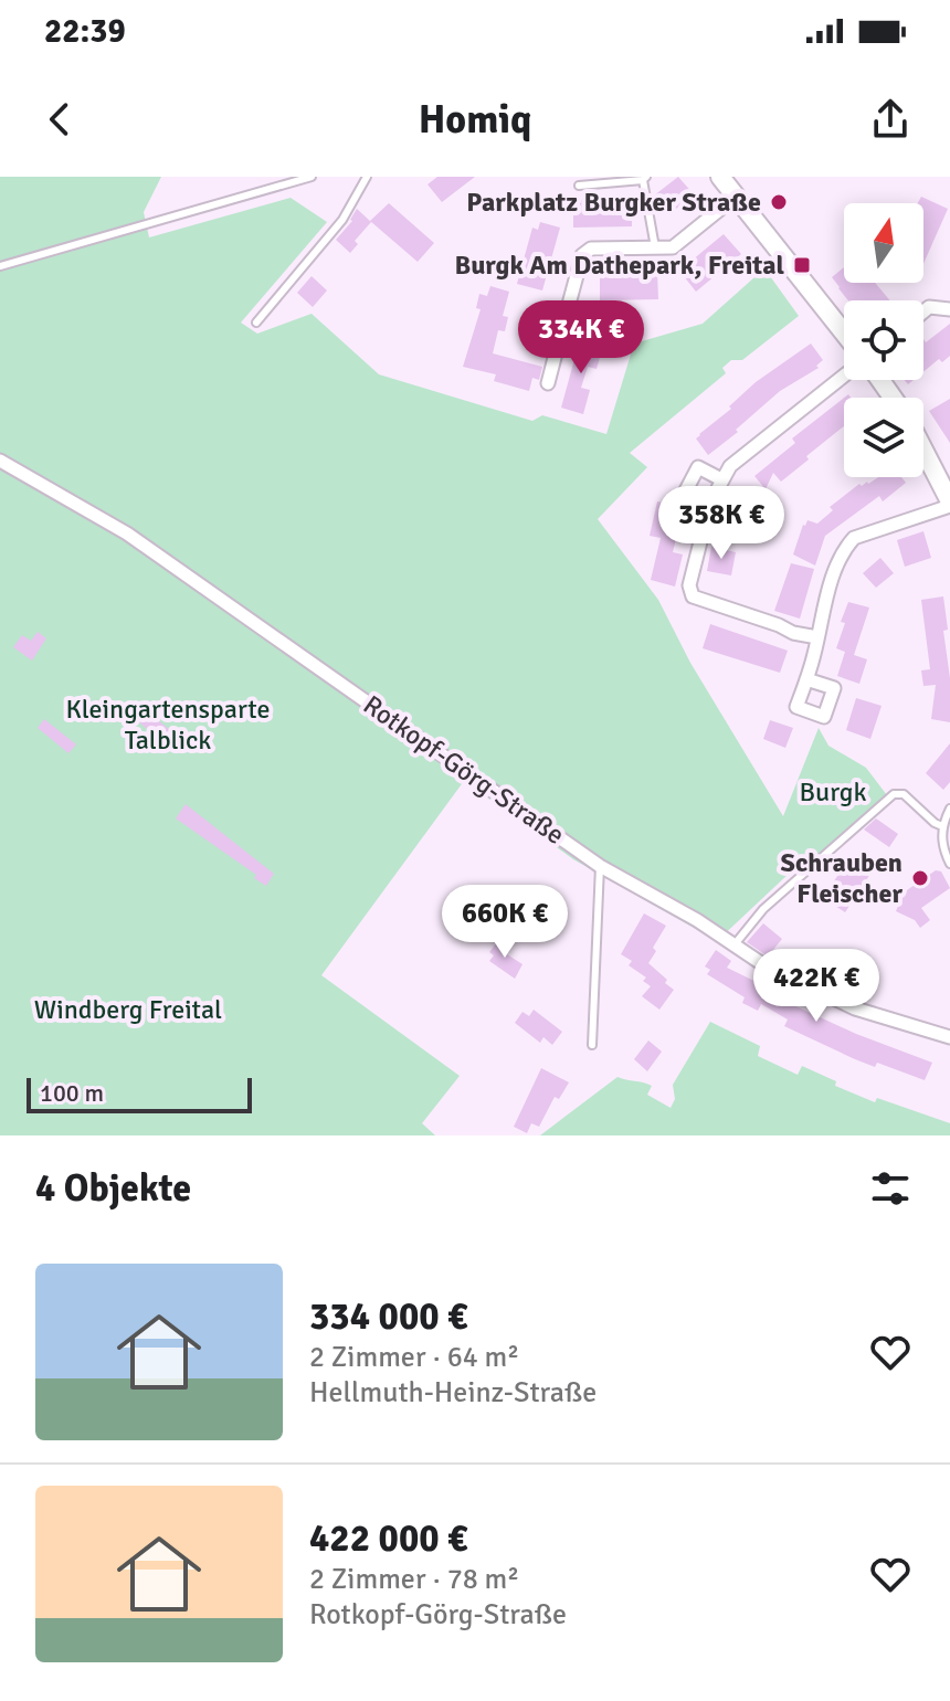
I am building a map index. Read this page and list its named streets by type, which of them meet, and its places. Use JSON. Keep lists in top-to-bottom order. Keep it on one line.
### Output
{"streets":{"street":["Rotkopf-Görg-Straße"]},"parks":["Kleingartensparte Talblick","Burgk","Windberg Freital"],"places":{"other":["Parkplatz Burgker Straße","Schrauben Fleischer"],"transit":["Burgk Am Dathepark, Freital"]},"scale_bar":"100 m","north":"top","page":{"status":"22:39","header":"Homiq","price":["334K €","358K €","660K €","422K €"],"scale":"100 m","heading":"4 Objekte","list":[{"name":"334 000 €","note":"2 Zimmer · 64 m² · Hellmuth-Heinz-Straße"},{"name":"422 000 €","note":"2 Zimmer · 78 m² · Rotkopf-Görg-Straße"}]}}
